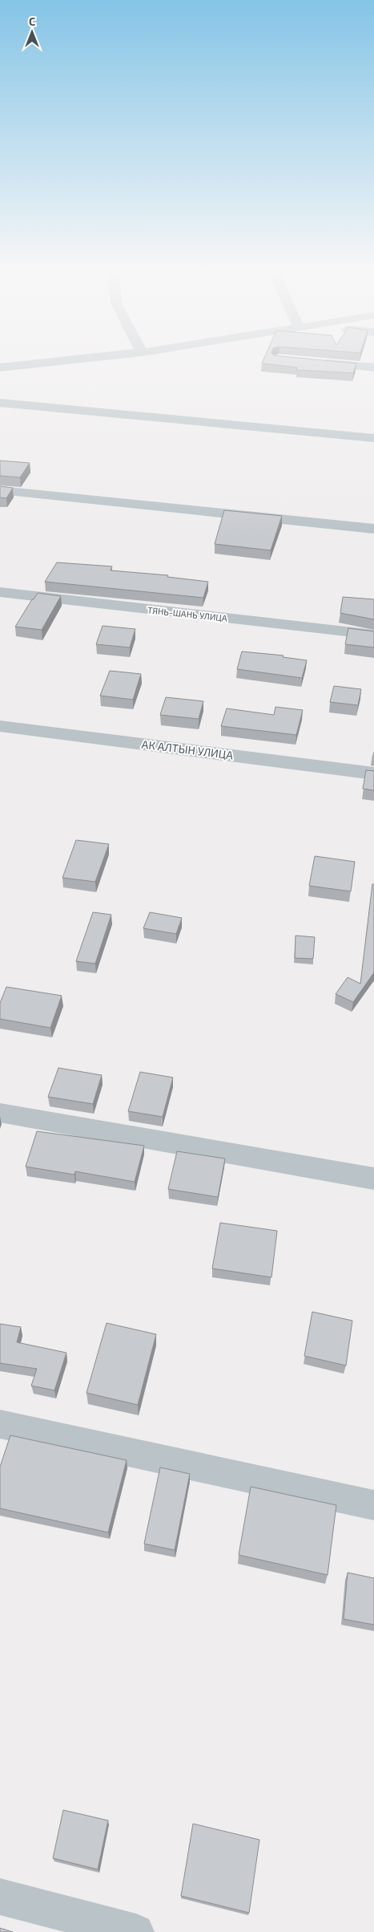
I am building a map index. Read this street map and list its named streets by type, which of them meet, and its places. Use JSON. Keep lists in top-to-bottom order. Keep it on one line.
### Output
{"streets":{"street":["ТЯНЬ-ШАНЬ УЛИЦА","АК АЛТЫН УЛИЦА"]},"north":"top"}
